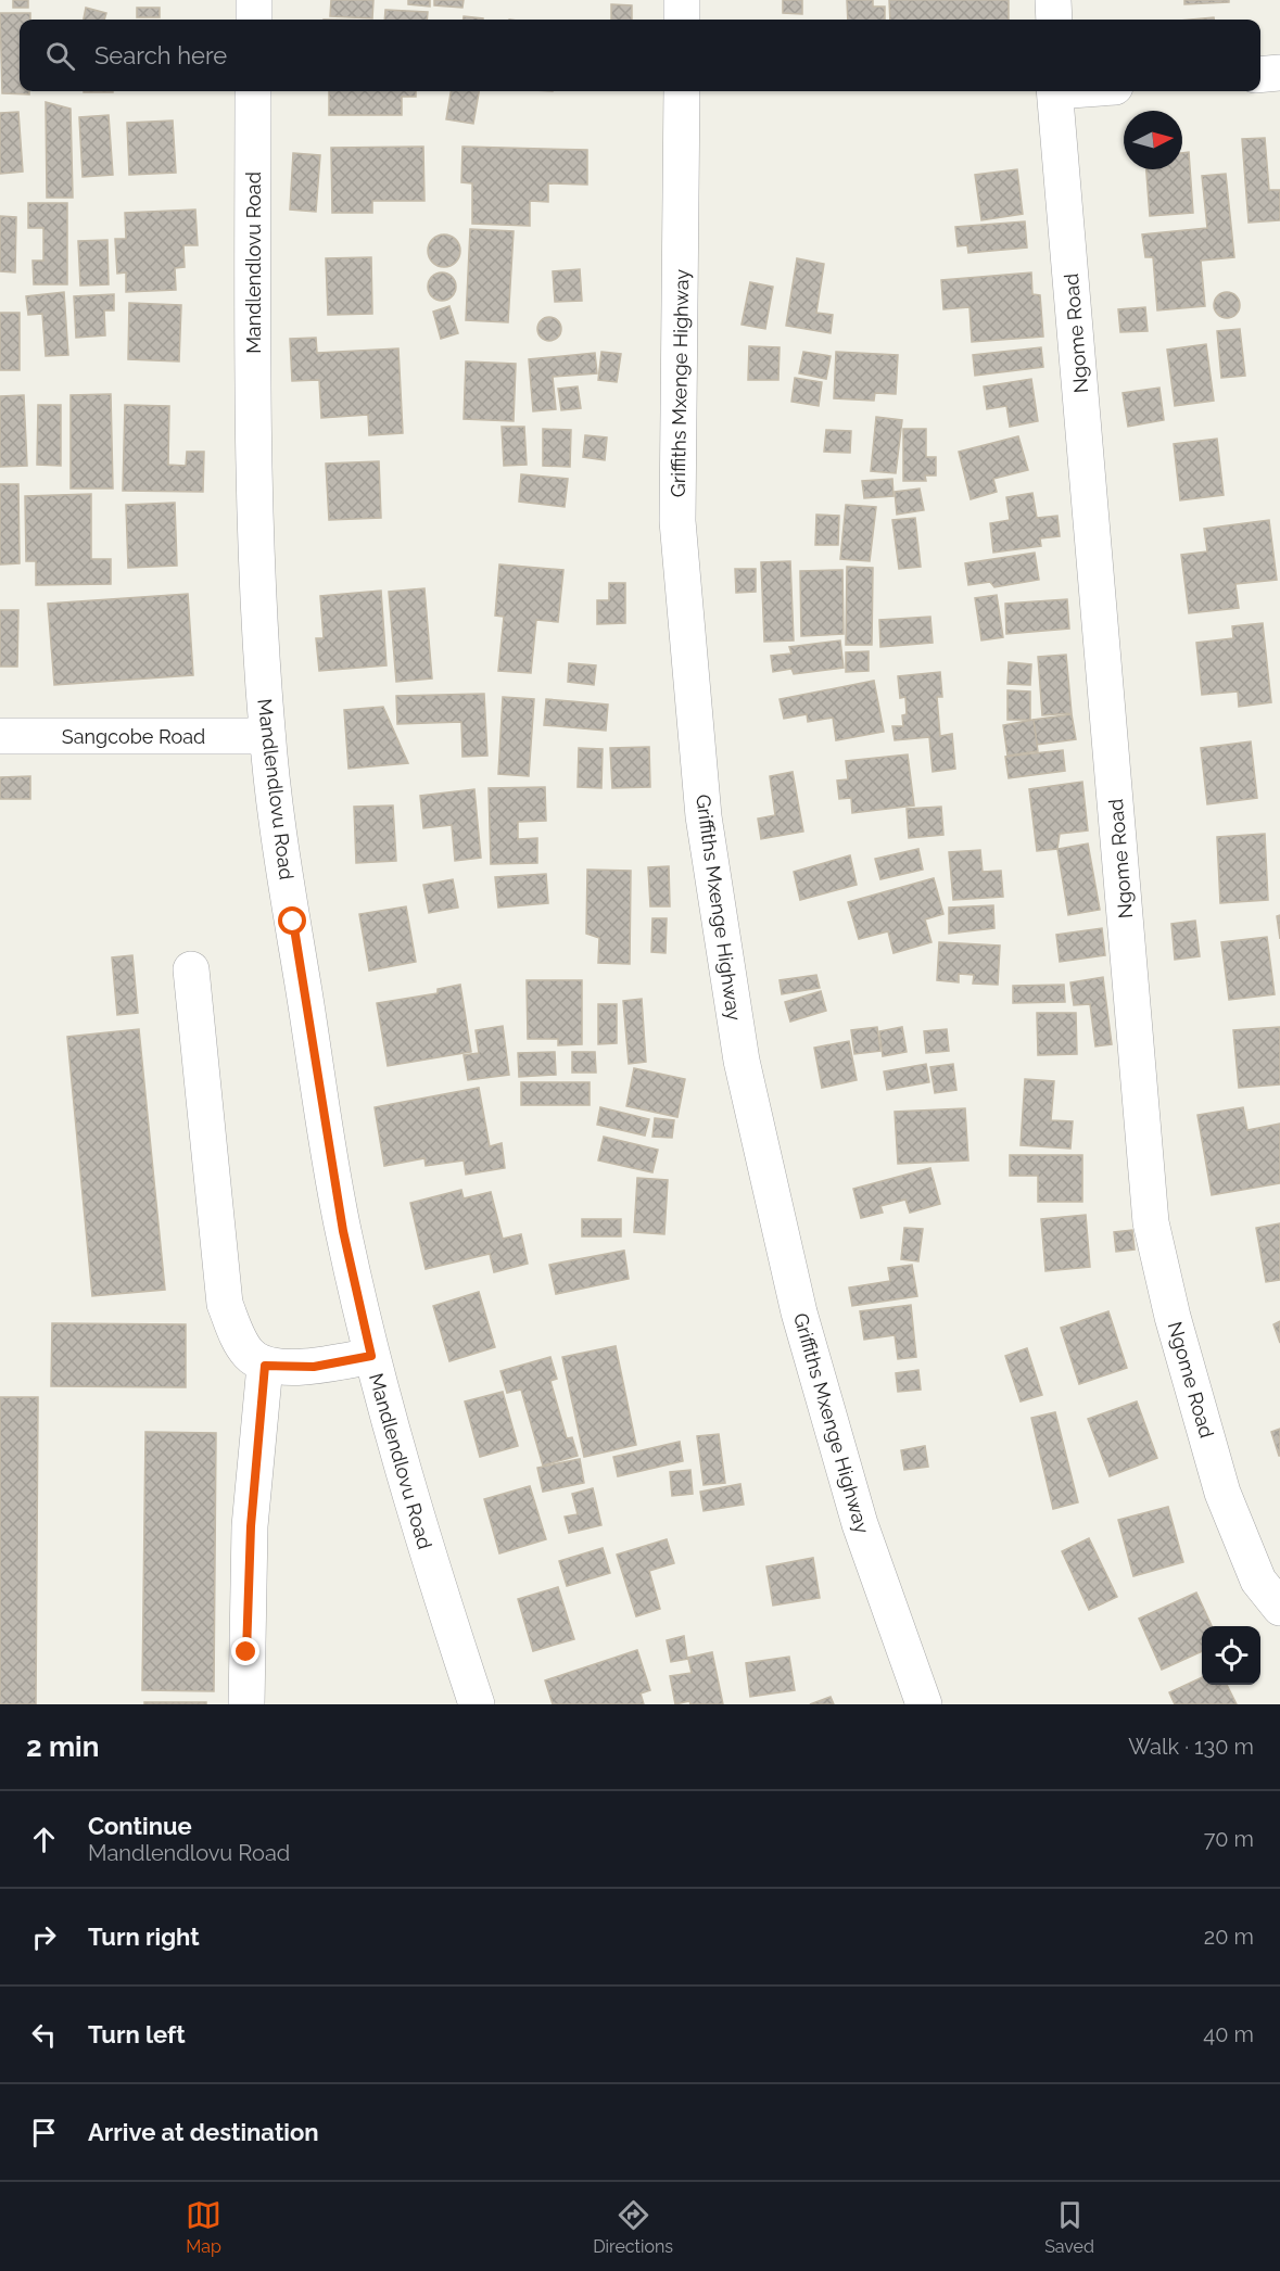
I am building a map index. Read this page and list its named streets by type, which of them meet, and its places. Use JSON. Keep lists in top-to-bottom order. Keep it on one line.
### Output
{"streets":{"street":["Mandlendlovu Road","Ngome Road","Griffiths Mxenge Highway","Sangcobe Road"]},"crossings":[["Mandlendlovu Road","Sangcobe Road"]],"north":"right","page":{"search":"Search here","heading":["2 min","Walk · 130 m"],"list":[["Continue","Mandlendlovu Road","70 m"],["Turn right","20 m"],["Turn left","40 m"],"Arrive at destination"],"nav":["Map","Directions","Saved"]}}
